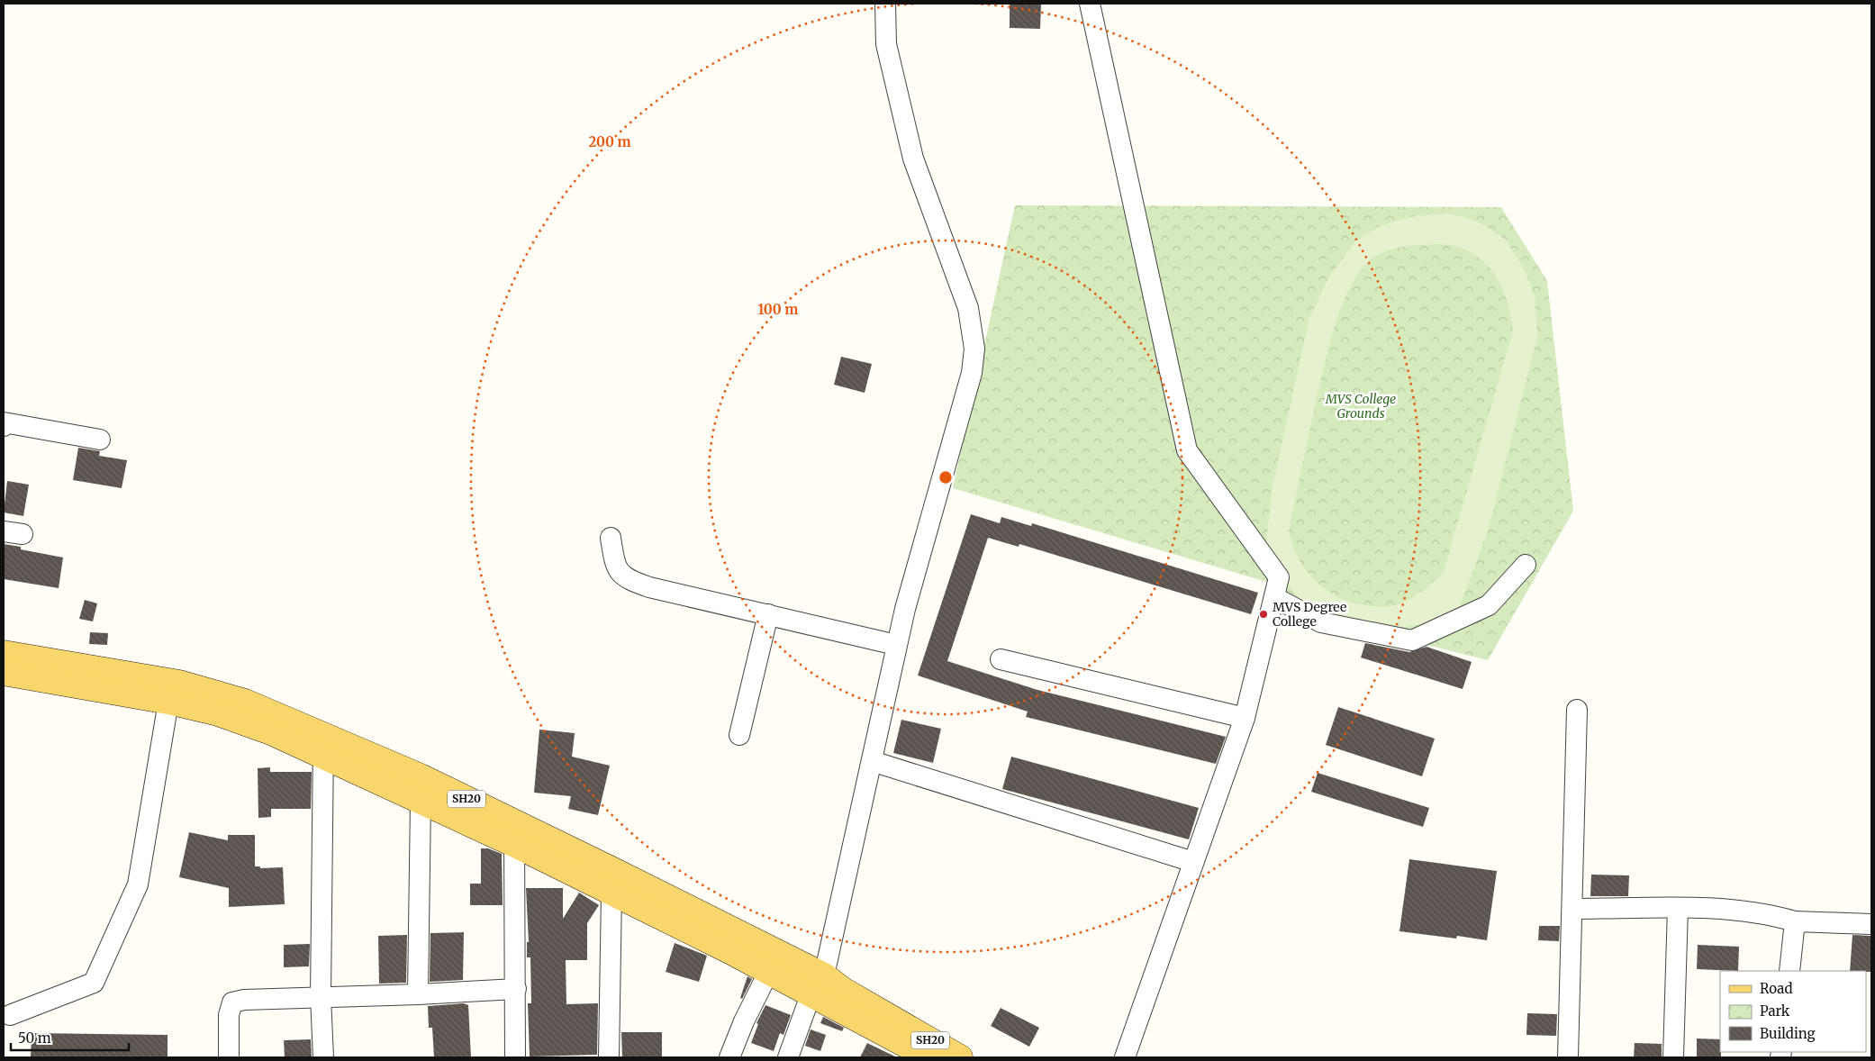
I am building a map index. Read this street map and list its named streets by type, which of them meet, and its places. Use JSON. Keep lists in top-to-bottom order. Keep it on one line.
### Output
{"streets":{"main road":["SH20"]},"parks":["MVS College Grounds"],"places":["MVS Degree College"],"legend":["Road","Park","Building"],"scale_bar":"50 m","rings":["200 m","100 m"]}
